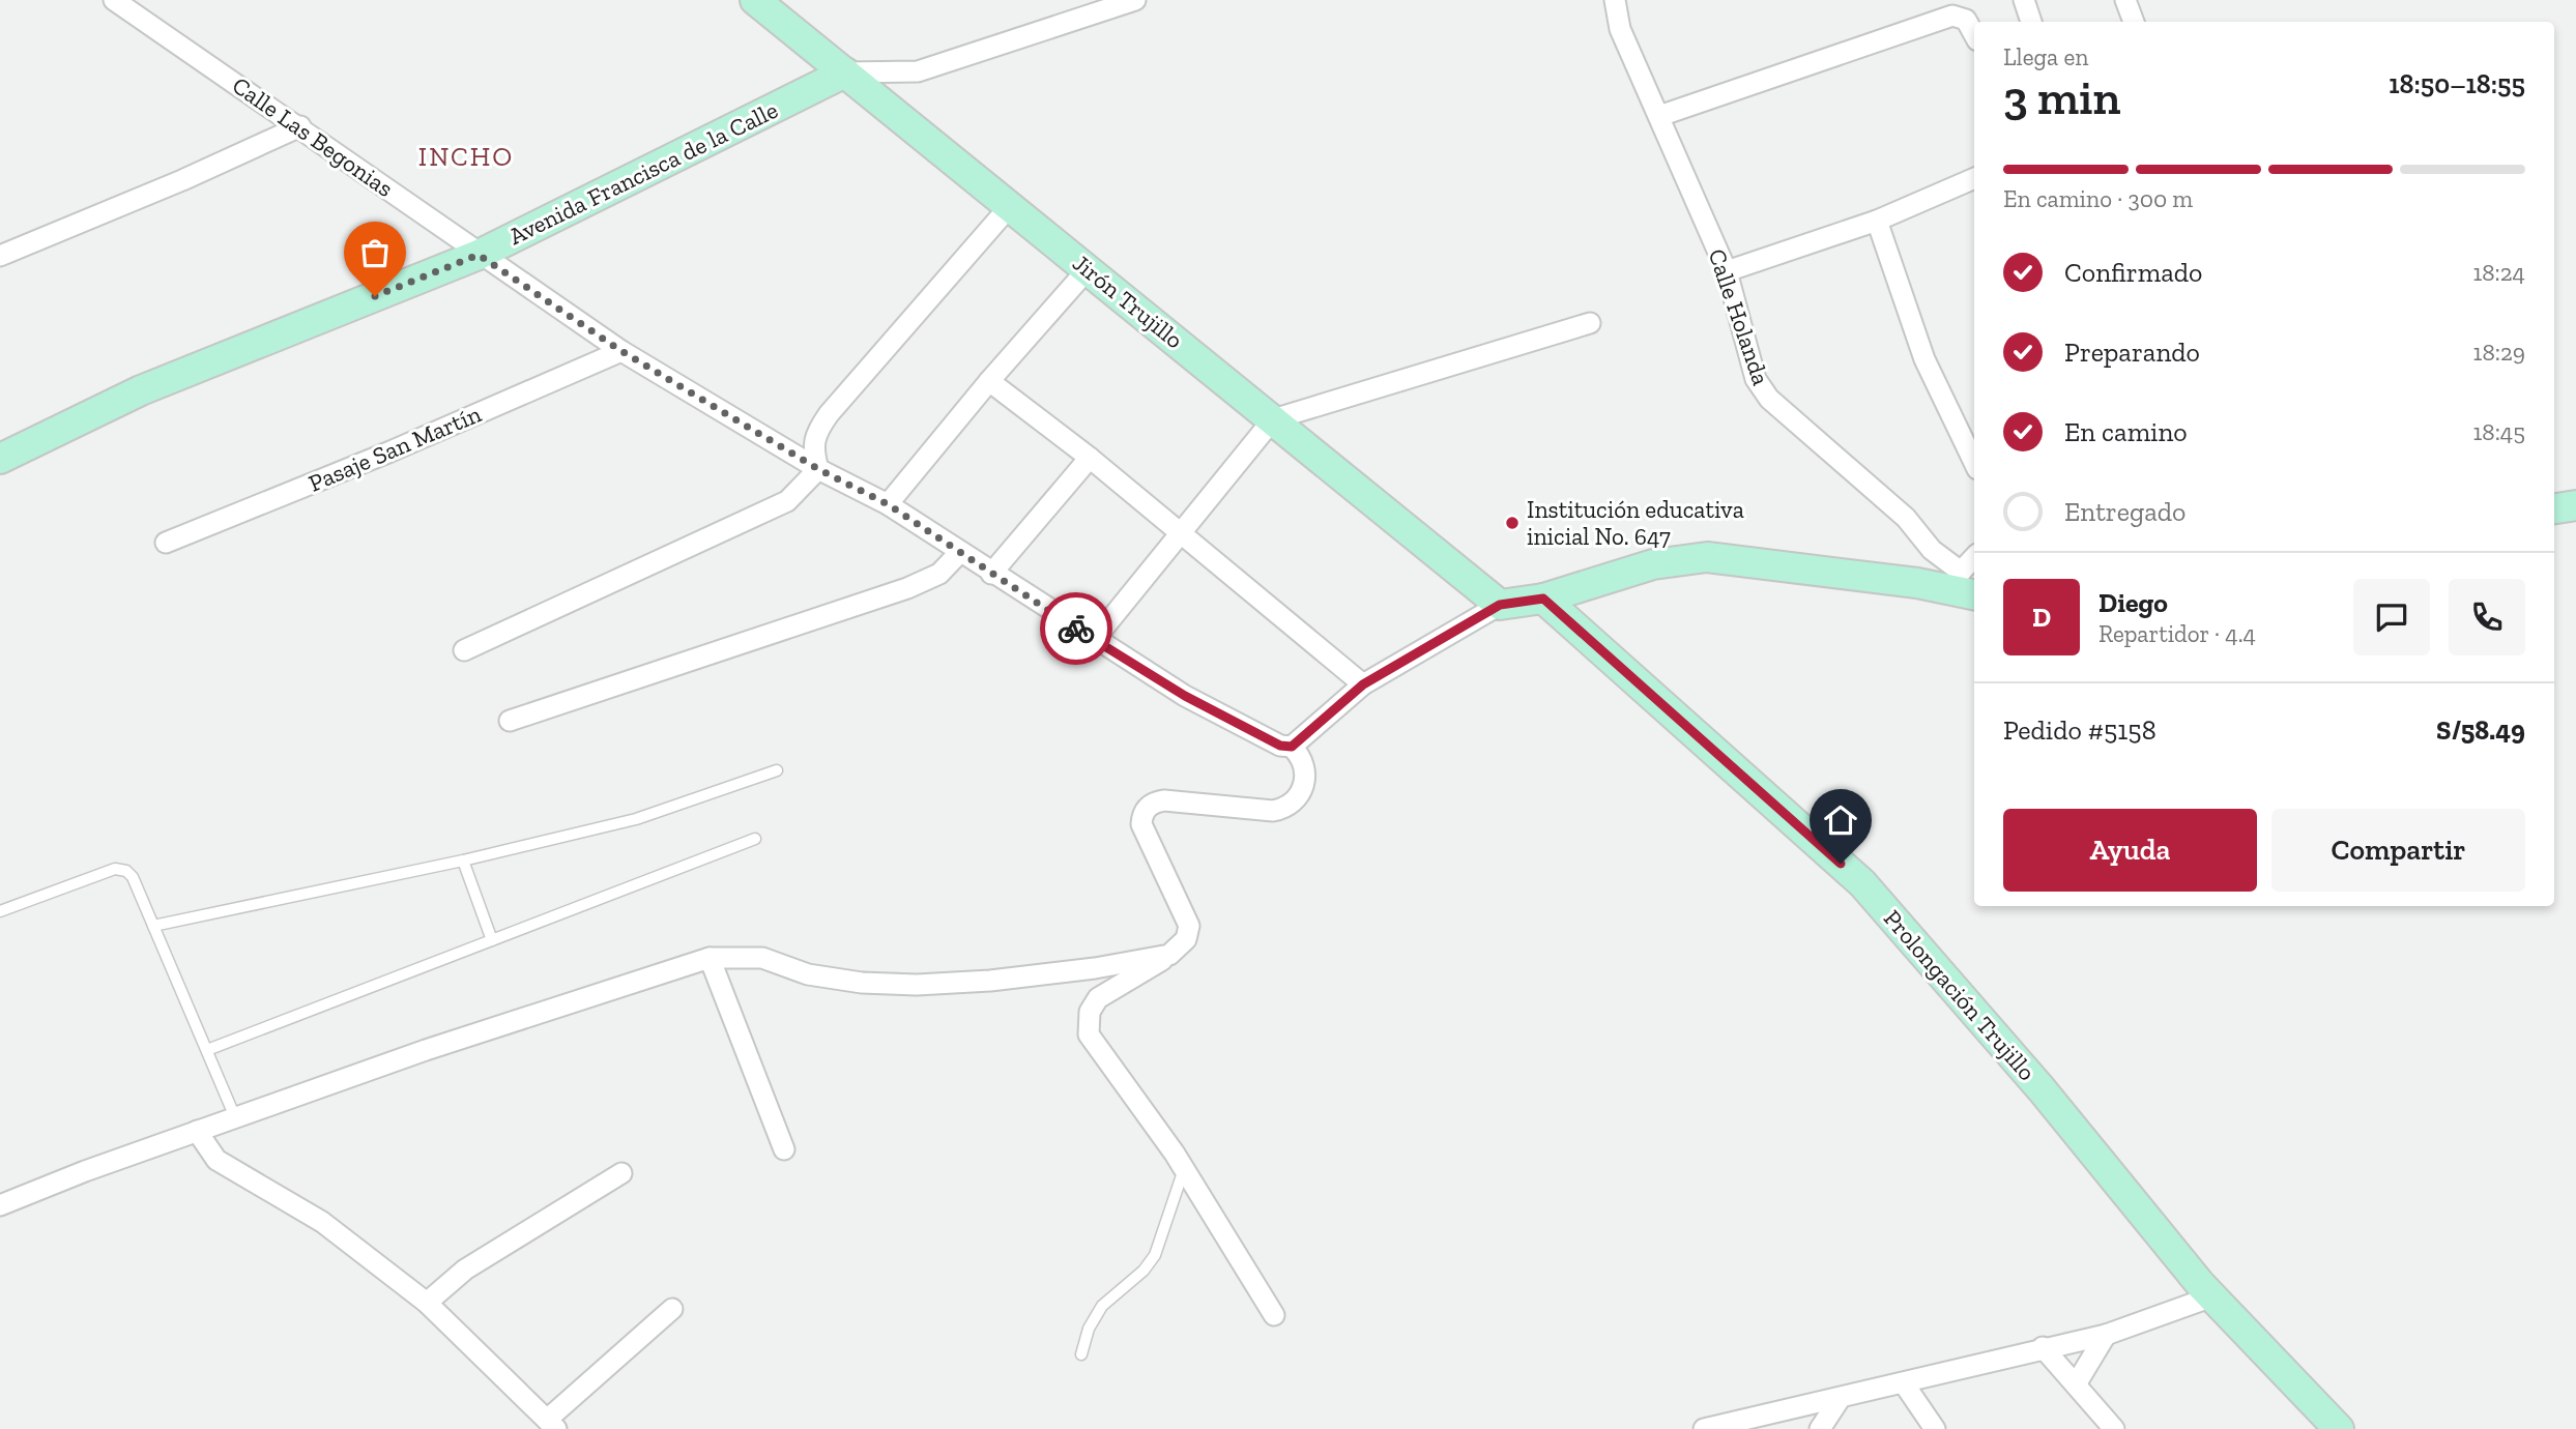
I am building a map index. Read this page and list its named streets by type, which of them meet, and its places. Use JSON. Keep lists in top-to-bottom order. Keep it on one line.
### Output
{"streets":{"street":["Calle Las Begonias","Avenida Francisca de la Calle","Jirón Trujillo","Calle Holanda","Pasaje San Martín","Prolongación Trujillo"]},"crossings":[["Calle Las Begonias","Avenida Francisca de la Calle"],["Calle Las Begonias","Pasaje San Martín"],["Avenida Francisca de la Calle","Jirón Trujillo"]],"districts":["INCHO"],"places":["Institución educativa inicial No. 647"],"page":{"heading":["3 min","Llega en","18:50–18:55"],"panel":["Diego","Repartidor · 4.4","Pedido #5158","S/58.49"],"bar":"En camino · 300 m","list":[["Confirmado","18:24"],["Preparando","18:29"],["En camino","18:45"],"Entregado"],"round":"D","buttons":["Ayuda","Compartir"]}}
